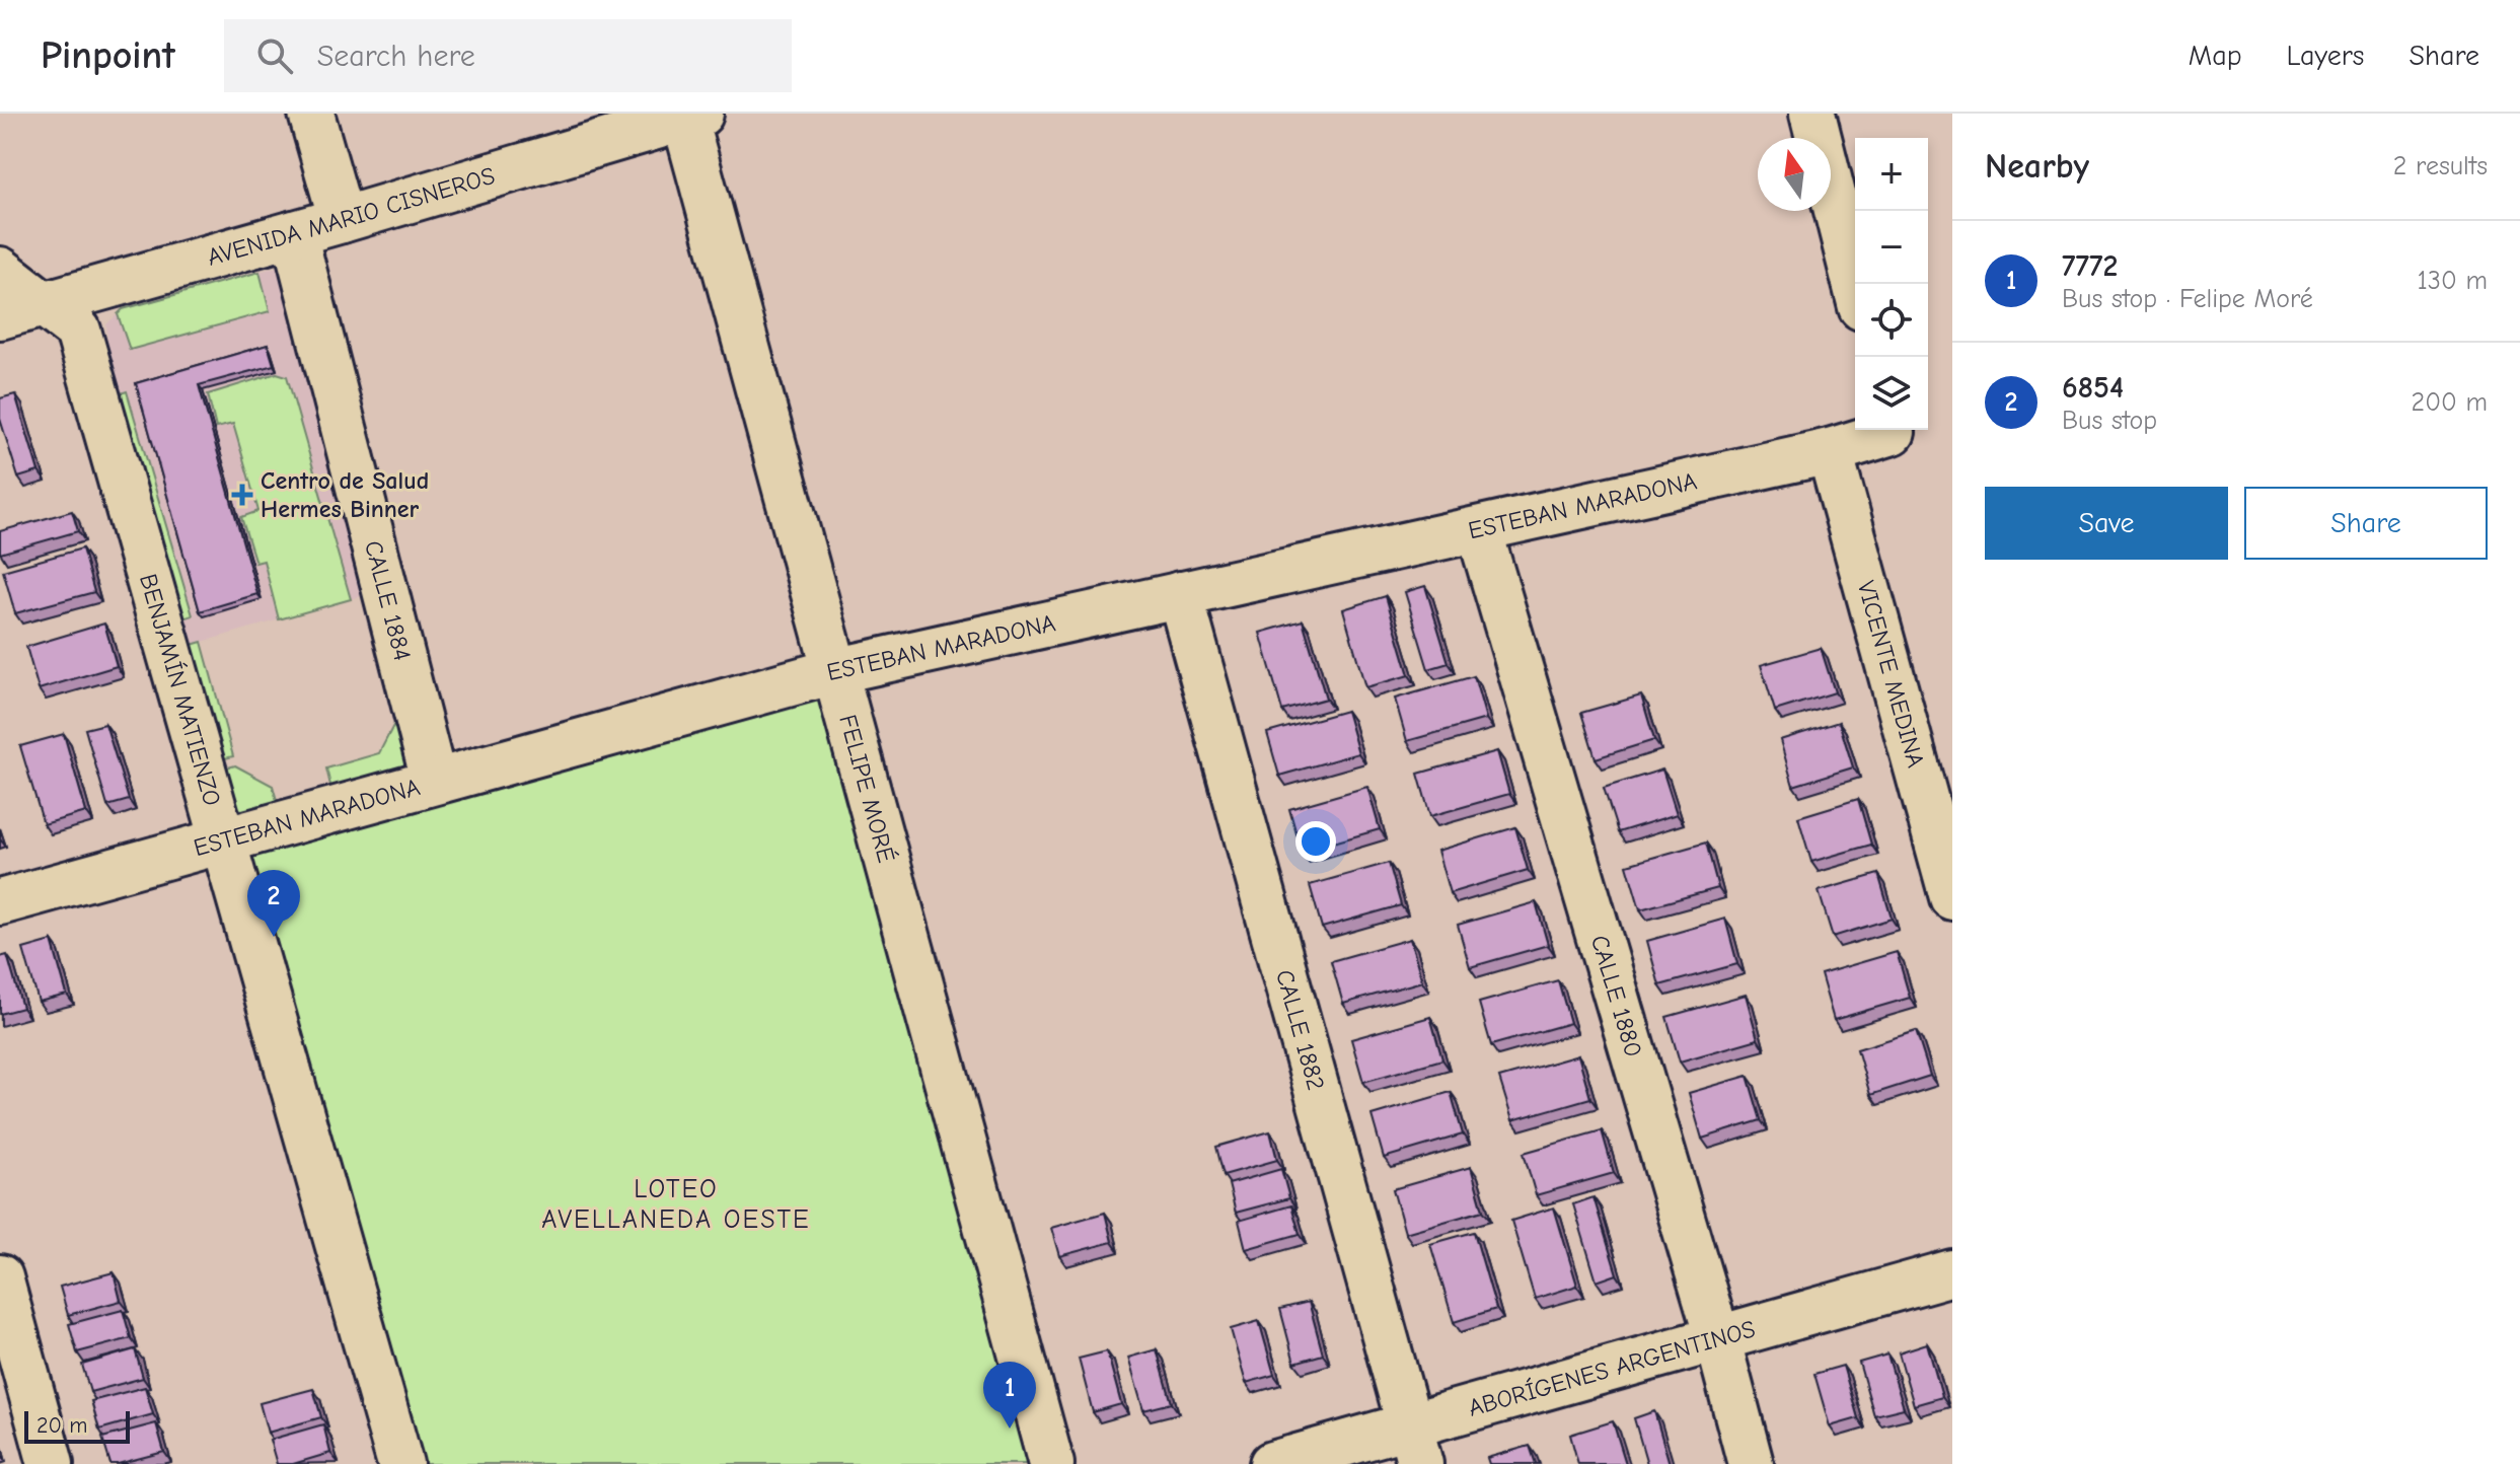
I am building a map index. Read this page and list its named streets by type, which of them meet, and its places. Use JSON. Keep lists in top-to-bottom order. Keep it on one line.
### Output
{"streets":{"street":["AVENIDA MARIO CISNEROS","ESTEBAN MARADONA","CALLE 1884","VICENTE MEDINA","BENJAMÍN MATIENZO","FELIPE MORÉ","CALLE 1880","CALLE 1882","ABORÍGENES ARGENTINOS"]},"crossings":[["AVENIDA MARIO CISNEROS","CALLE 1884"],["AVENIDA MARIO CISNEROS","BENJAMÍN MATIENZO"],["AVENIDA MARIO CISNEROS","FELIPE MORÉ"],["ESTEBAN MARADONA","CALLE 1884"],["ESTEBAN MARADONA","VICENTE MEDINA"],["ESTEBAN MARADONA","BENJAMÍN MATIENZO"],["ESTEBAN MARADONA","FELIPE MORÉ"],["ESTEBAN MARADONA","CALLE 1880"],["ESTEBAN MARADONA","CALLE 1882"],["CALLE 1880","ABORÍGENES ARGENTINOS"],["CALLE 1882","ABORÍGENES ARGENTINOS"]],"districts":["LOTEO AVELLANEDA OESTE"],"places":{"health":["Centro de Salud Hermes Binner"]},"scale_bar":"20 m","north":"top","page":{"header":"Pinpoint","search":"Search here","nav":["Map","Layers","Share"],"heading":["Nearby","2 results"],"map_buttons":["+","−"],"list":[{"mark":"1","name":"7772","note":"Bus stop · Felipe Moré","value":"130 m"},{"mark":"2","name":"6854","note":"Bus stop","value":"200 m"}],"buttons":["Save","Share"],"pins":["2","1"],"scale":"20 m"}}
